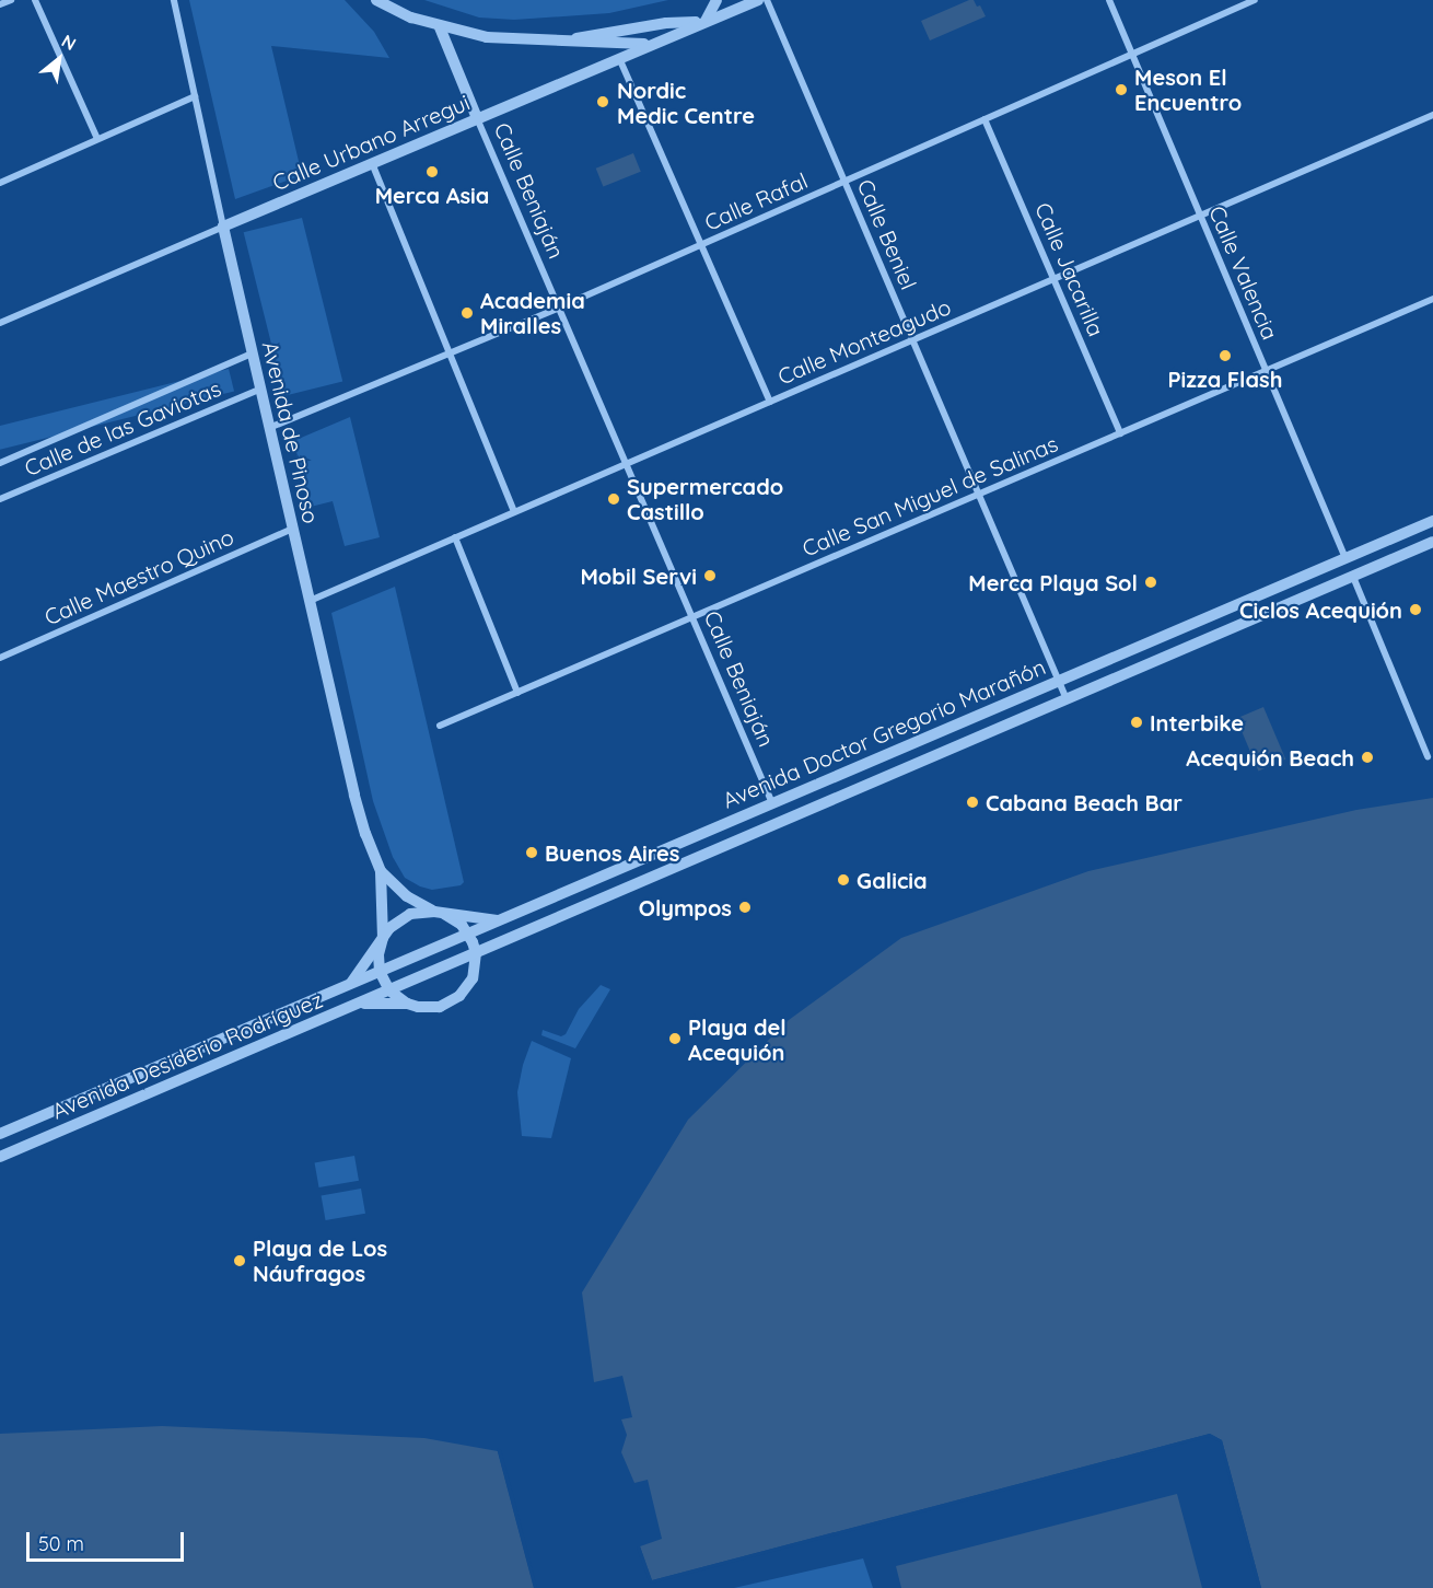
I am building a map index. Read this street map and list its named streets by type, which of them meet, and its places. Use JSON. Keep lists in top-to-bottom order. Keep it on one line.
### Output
{"streets":{"street":["Calle Urbano Arregui","Calle Beniaján","Calle Rafal","Calle Beniel","Calle Jacarilla","Calle Valencia","Calle Monteagudo","Calle de las Gaviotas","Avenida de Pinoso","Calle San Miguel de Salinas","Calle Maestro Quino","Avenida Doctor Gregorio Marañón","Avenida Desiderio Rodríguez"]},"crossings":[["Calle Urbano Arregui","Calle Beniaján"],["Calle Urbano Arregui","Avenida de Pinoso"],["Calle Beniaján","Calle Rafal"],["Calle Beniaján","Calle Monteagudo"],["Calle Beniaján","Calle San Miguel de Salinas"],["Calle Beniaján","Avenida Doctor Gregorio Marañón"],["Calle Rafal","Calle Beniel"],["Calle Rafal","Calle Jacarilla"],["Calle Rafal","Calle Valencia"],["Calle Rafal","Avenida de Pinoso"],["Calle Beniel","Calle Monteagudo"],["Calle Beniel","Calle San Miguel de Salinas"],["Calle Beniel","Avenida Doctor Gregorio Marañón"],["Calle Jacarilla","Calle Monteagudo"],["Calle Jacarilla","Calle San Miguel de Salinas"],["Calle Valencia","Calle Monteagudo"],["Calle Valencia","Calle San Miguel de Salinas"],["Calle Valencia","Avenida Doctor Gregorio Marañón"],["Calle Monteagudo","Avenida de Pinoso"],["Calle de las Gaviotas","Avenida de Pinoso"],["Avenida de Pinoso","Calle Maestro Quino"],["Avenida de Pinoso","Avenida Doctor Gregorio Marañón"],["Avenida Doctor Gregorio Marañón","Avenida Desiderio Rodríguez"]],"places":["Meson El Encuentro","Nordic Medic Centre","Merca Asia","Academia Miralles","Pizza Flash","Supermercado Castillo","Mobil Servi","Merca Playa Sol","Ciclos Acequión","Interbike","Acequión Beach","Cabana Beach Bar","Buenos Aires","Galicia","Olympos","Playa del Acequión","Playa de Los Náufragos"],"scale_bar":"50 m","north":"top right"}
